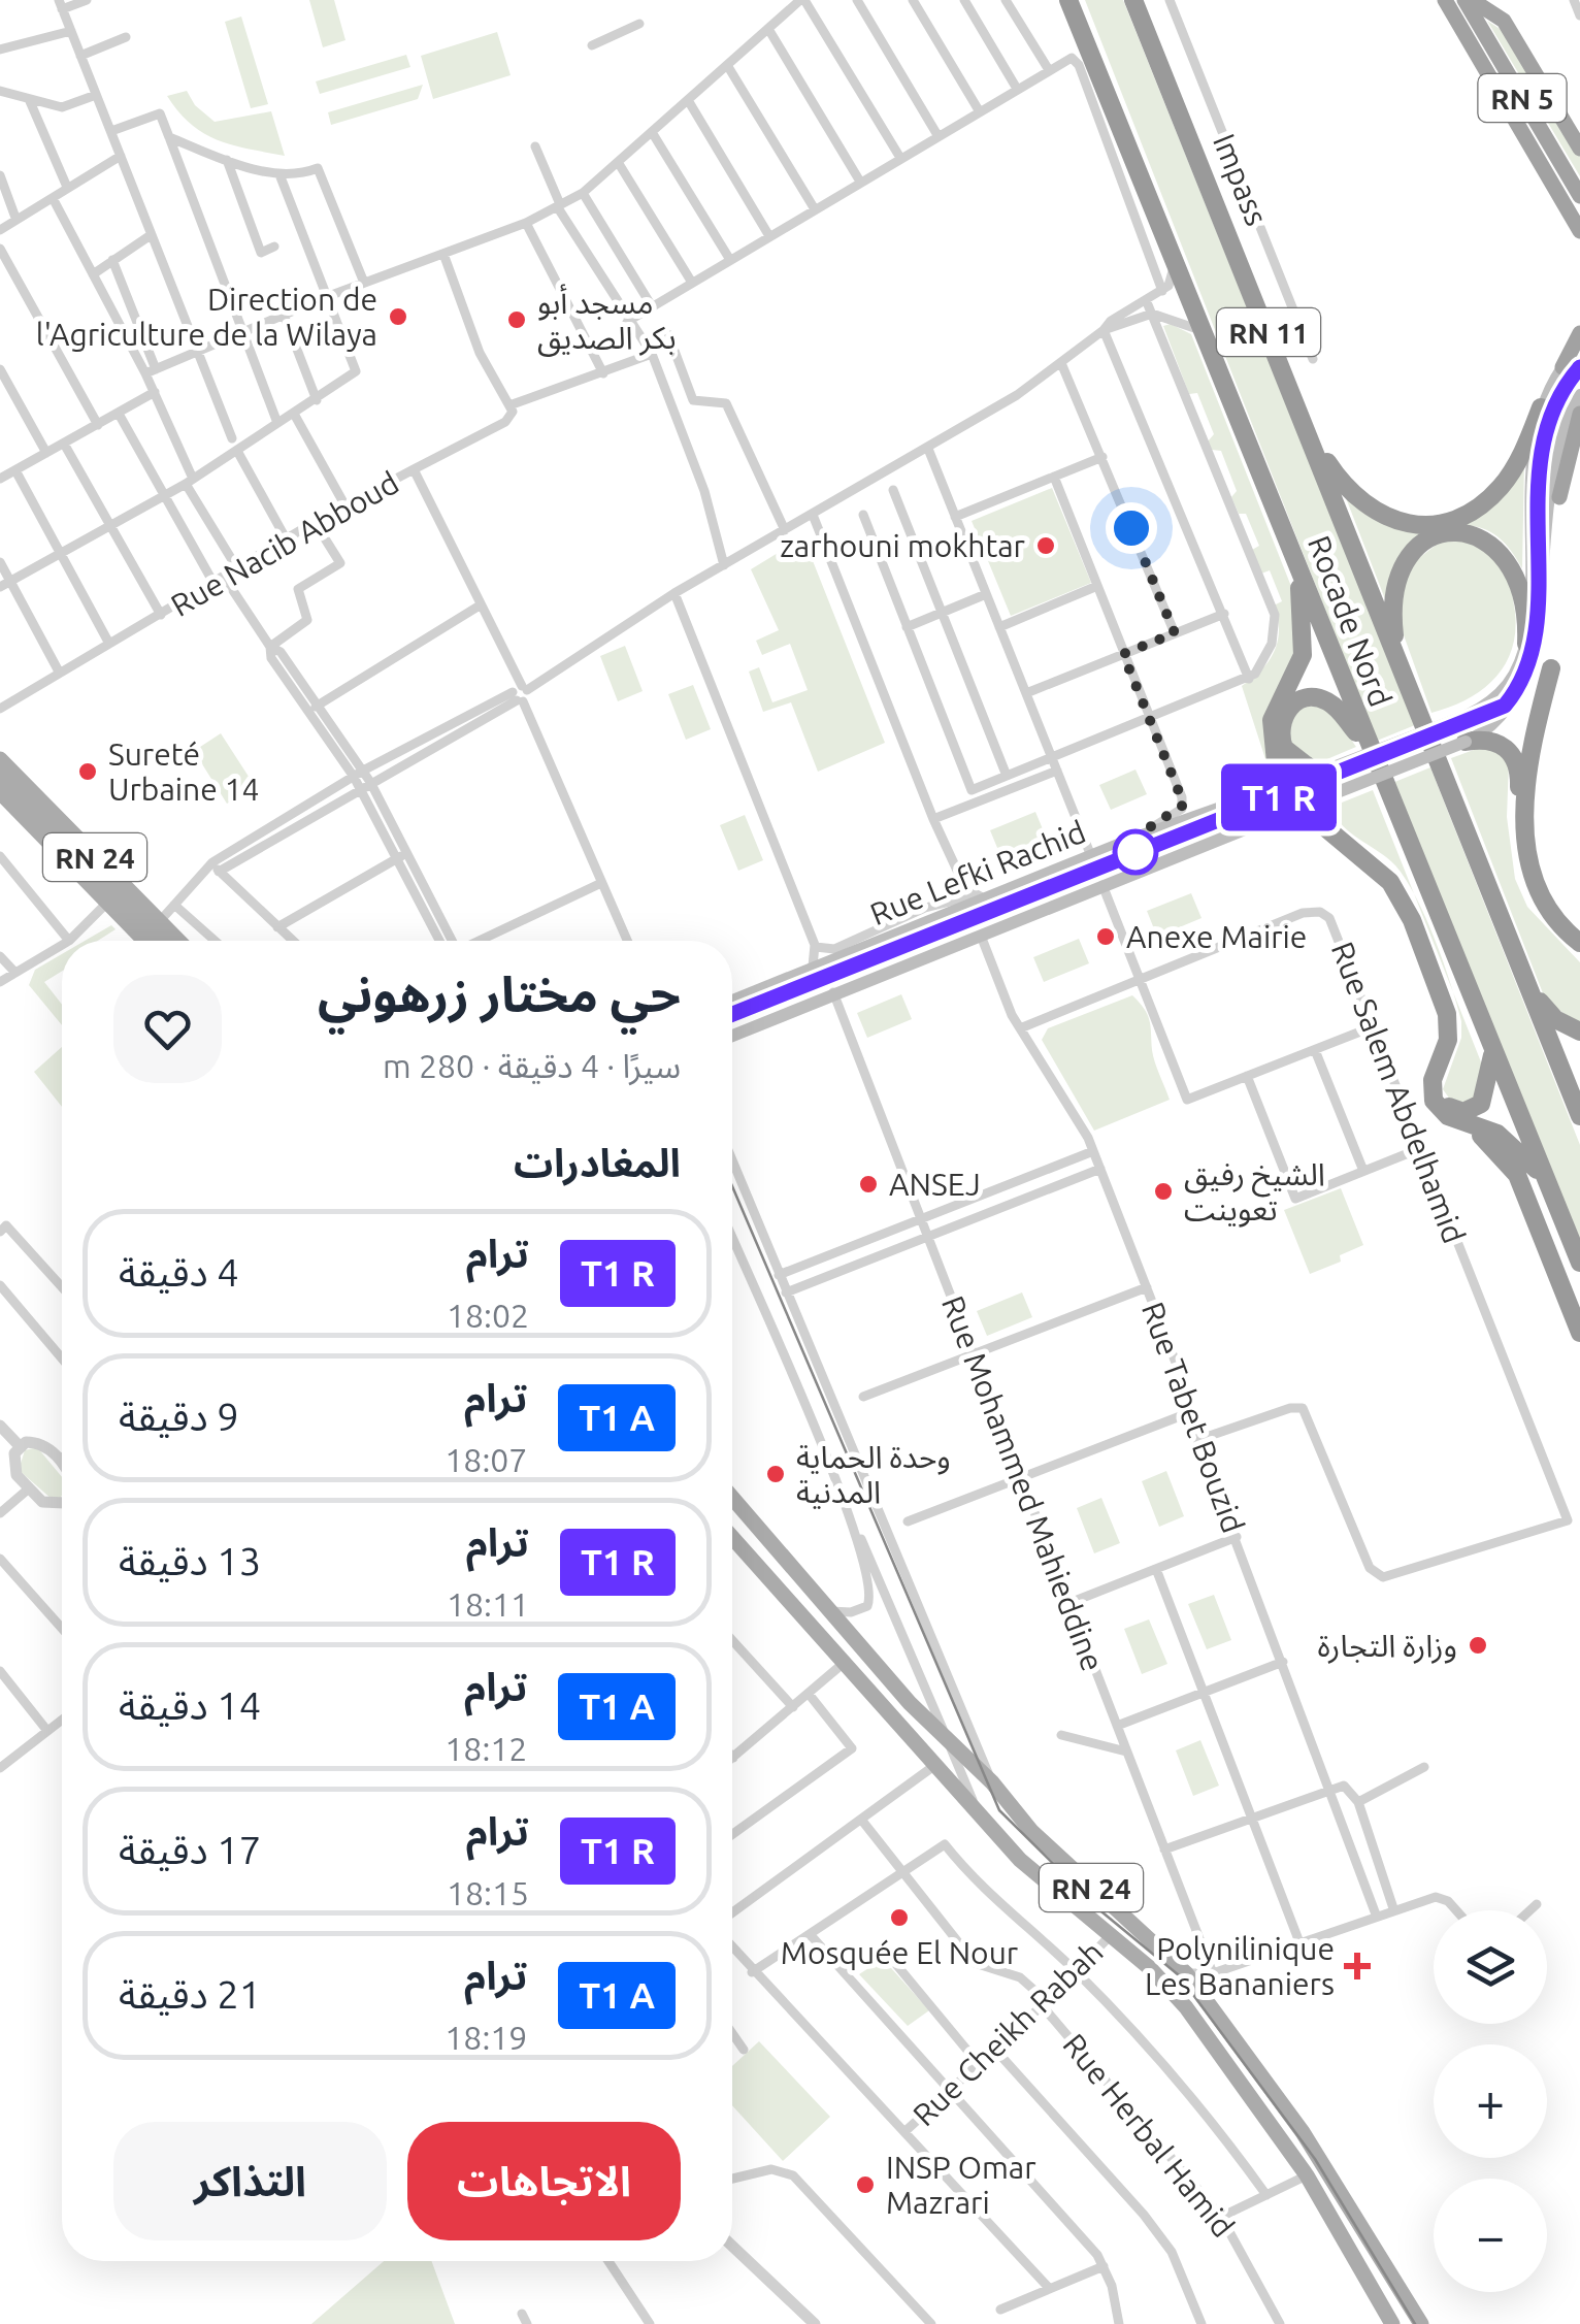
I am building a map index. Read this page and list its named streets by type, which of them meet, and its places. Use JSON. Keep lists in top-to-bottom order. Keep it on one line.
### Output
{"streets":{"highway":["RN 5","RN 11","Rocade Nord"],"main road":["RN 24","Rue Lefki Rachid"],"street":["Impass","Rue Nacib Abboud","Rue Salem Abdelhamid","Rue Tabet Bouzid","Rue Mohammed Mahieddine","Rue Cheikh Rabah","Rue Herbal Hamid"]},"crossings":[["RN 24","Rue Cheikh Rabah"],["Rue Salem Abdelhamid","Rue Tabet Bouzid"],["Rue Cheikh Rabah","Rue Herbal Hamid"]],"places":{"other":["Direction de l'Agriculture de la Wilaya","مسجد أبو بكر الصديق","zarhouni mokhtar","Sureté Urbaine 14","Anexe Mairie","ANSEJ","الشيخ رفيق تعوينت","وحدة الحماية المدنية","وزارة التجارة","Mosquée El Nour","INSP Omar Mazrari"],"health":["Polynilinique Les Bananiers"]},"page":{"on_map":"T1 R","heading":[["حي مختار زرهوني","سيرًا · 4 دقيقة · 280 m"],"المغادرات"],"list":[{"mark":"T1 R","name":"ترام","note":"18:02","value":"4 دقيقة"},{"mark":"T1 A","name":"ترام","note":"18:07","value":"9 دقيقة"},{"mark":"T1 R","name":"ترام","note":"18:11","value":"13 دقيقة"},{"mark":"T1 A","name":"ترام","note":"18:12","value":"14 دقيقة"},{"mark":"T1 R","name":"ترام","note":"18:15","value":"17 دقيقة"},{"mark":"T1 A","name":"ترام","note":"18:19","value":"21 دقيقة"}],"map_buttons":["+","−"],"buttons":["الاتجاهات","التذاكر"]}}
